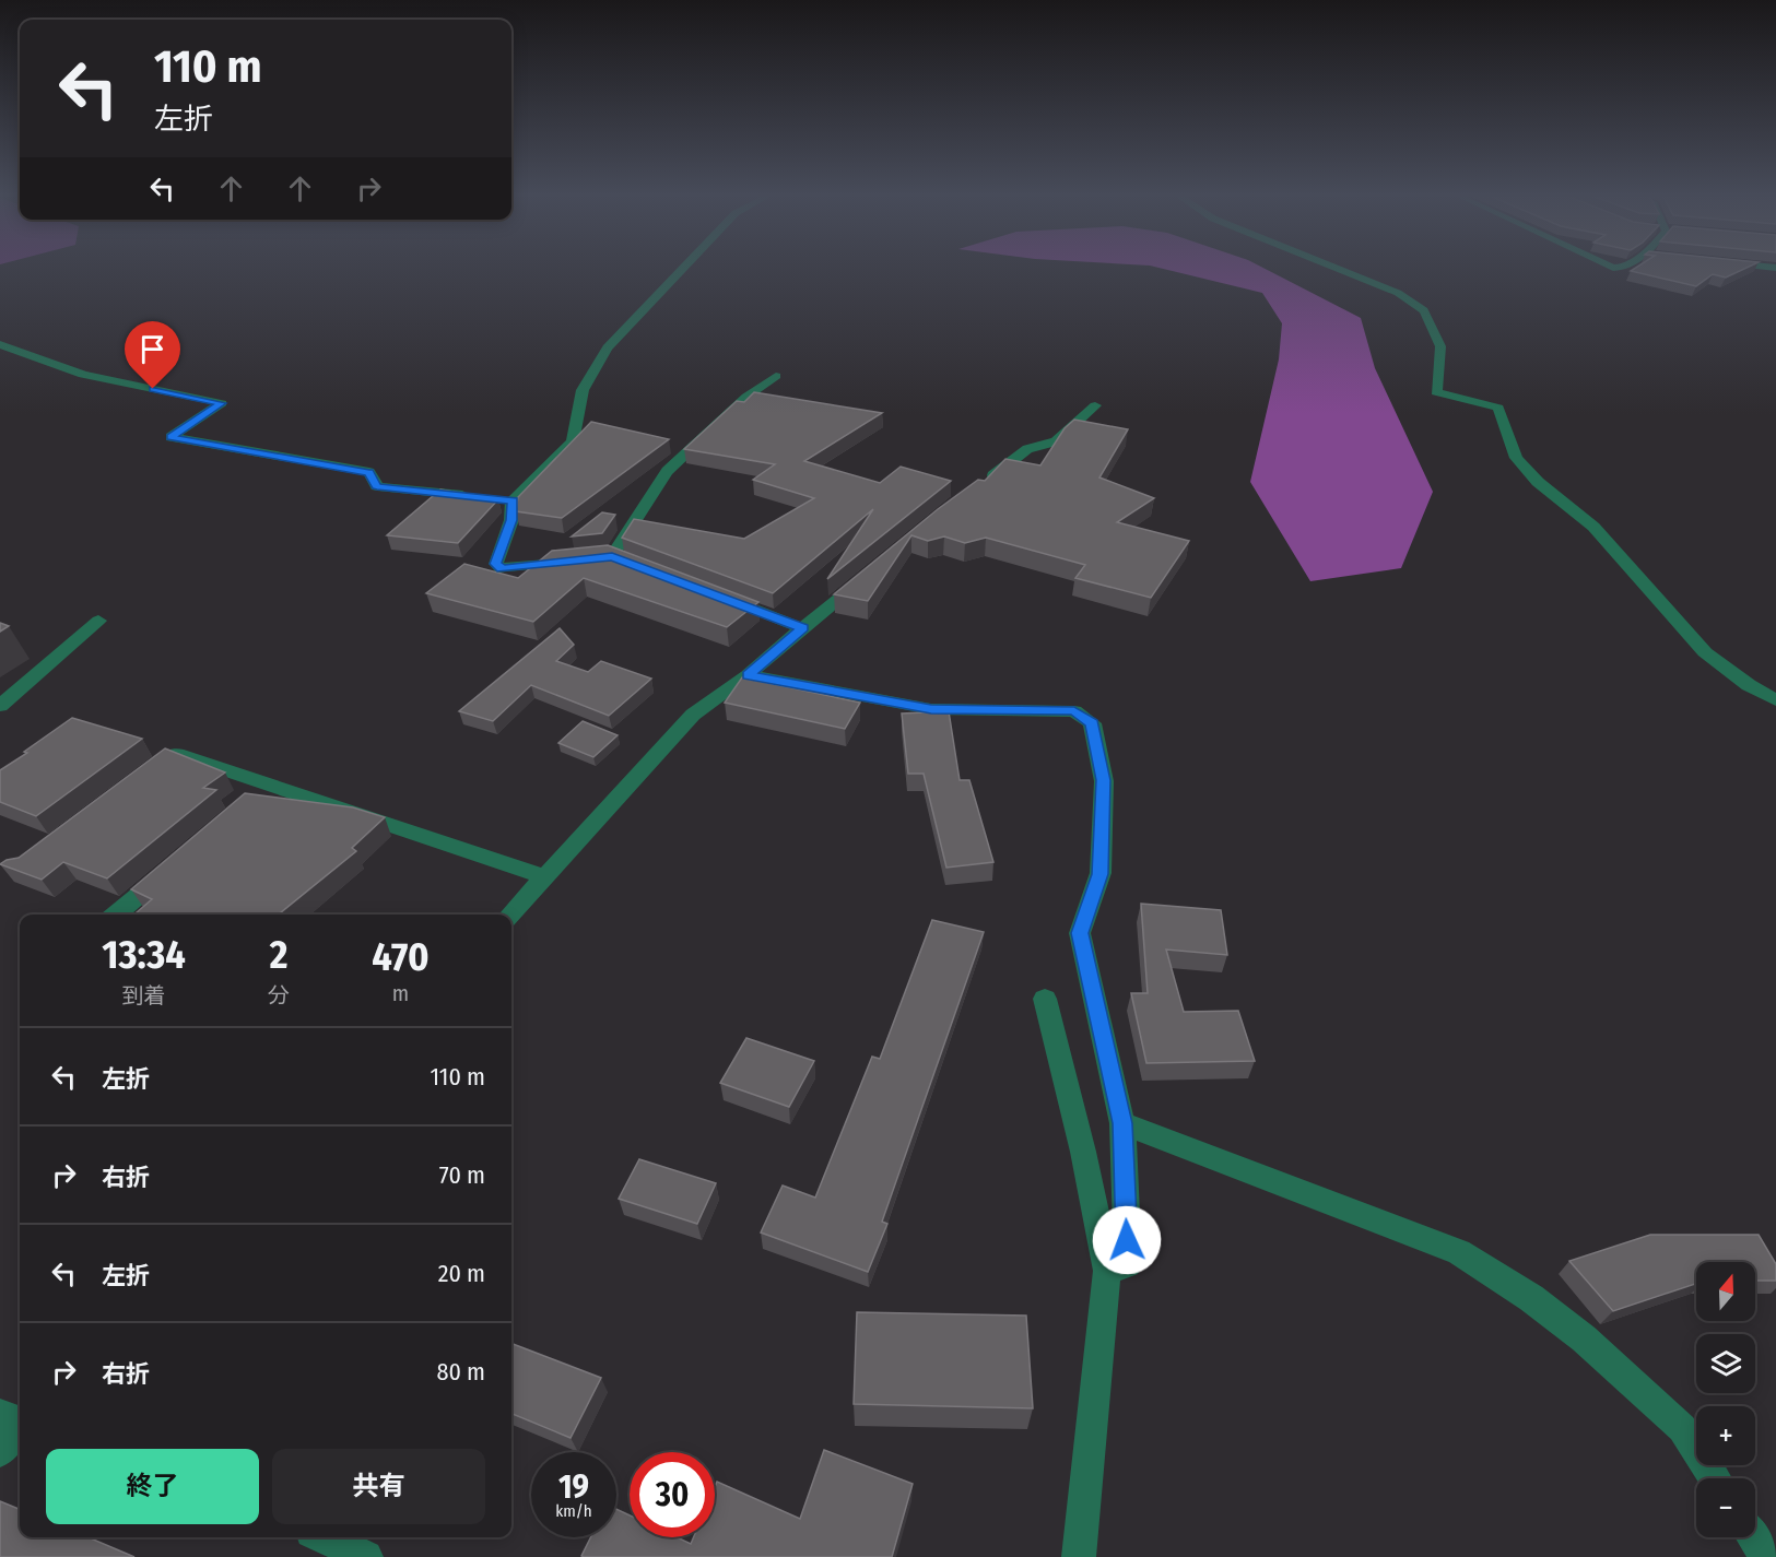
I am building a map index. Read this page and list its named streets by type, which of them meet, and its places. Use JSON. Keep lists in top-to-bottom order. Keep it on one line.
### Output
{"north":"top","page":{"turn":["110 m","左折"],"eta":["13:34","到着","2","分","470","m"],"list":[{"name":"左折","value":"110 m"},{"name":"右折","value":"70 m"},{"name":"左折","value":"20 m"},{"name":"右折","value":"80 m"}],"map_buttons":["+","−"],"buttons":["終了","共有"],"speed":"19 km/h","limit":"30"}}
